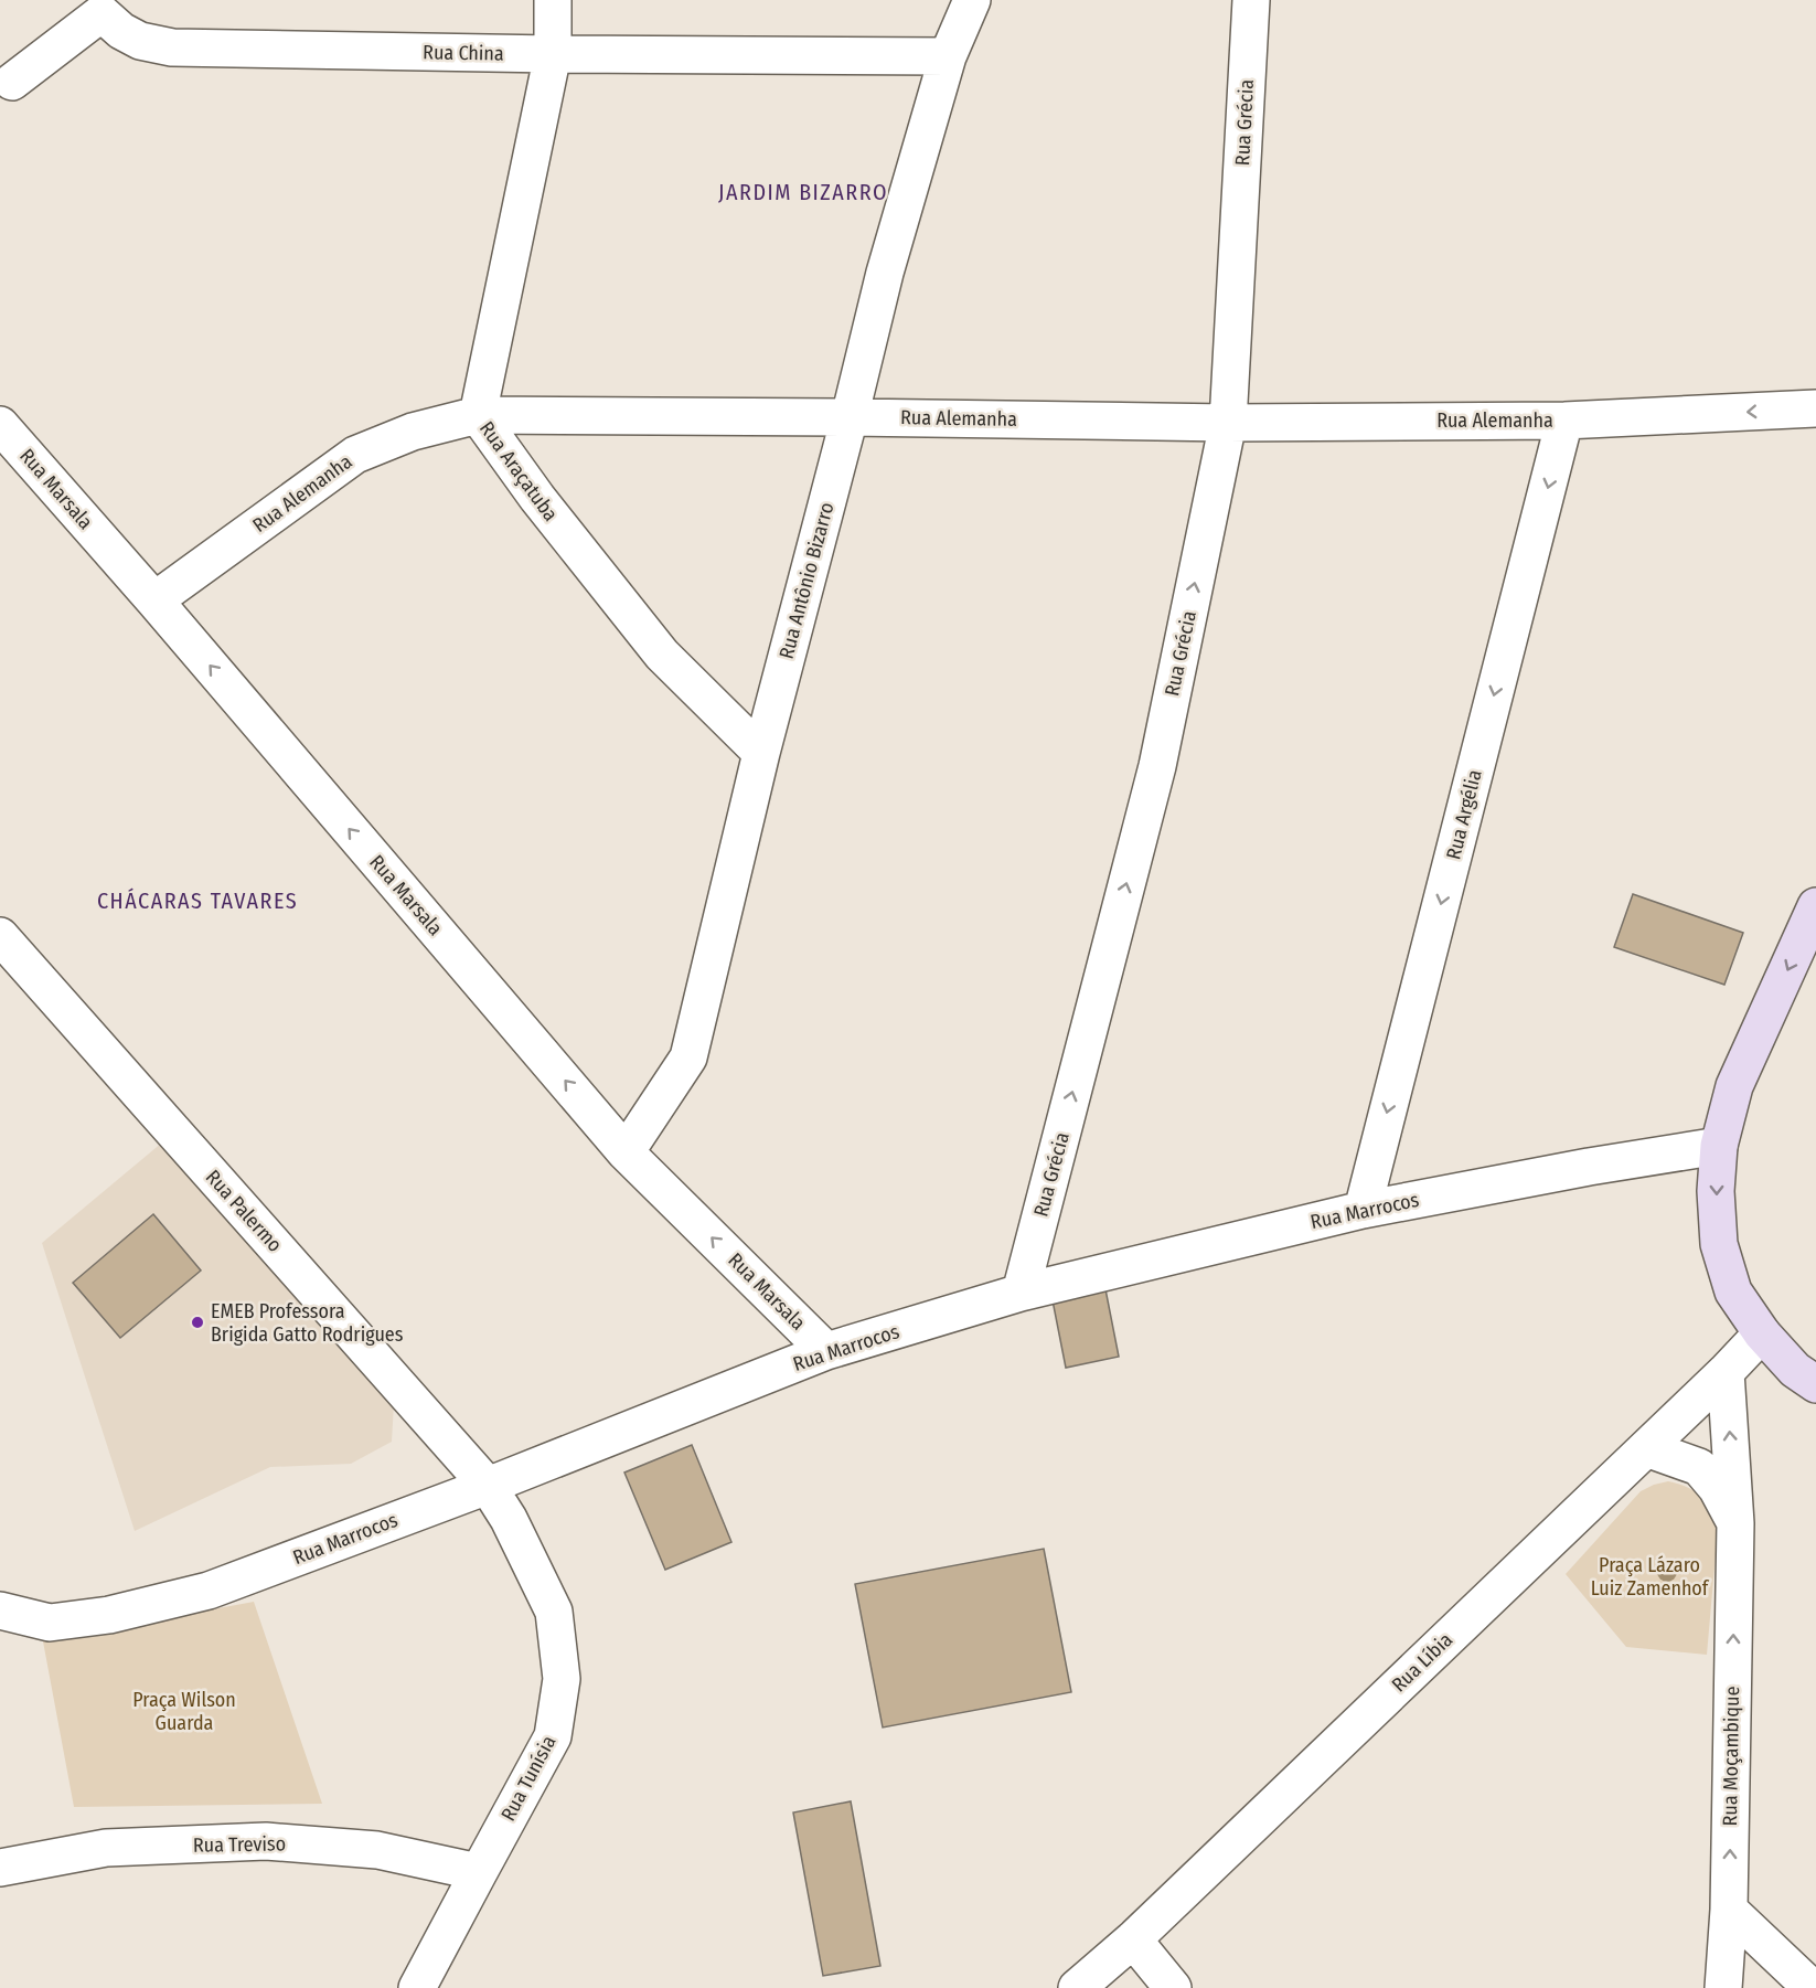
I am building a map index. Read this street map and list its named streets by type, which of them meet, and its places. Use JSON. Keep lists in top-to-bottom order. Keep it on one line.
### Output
{"streets":{"street":["Rua China","Rua Grécia","Rua Alemanha","Rua Araçatuba","Rua Marsala","Rua Antônio Bizarro","Rua Argélia","Rua Palermo","Rua Marrocos","Rua Líbia","Rua Moçambique","Rua Tunísia","Rua Treviso"]},"crossings":[["Rua China","Rua Araçatuba"],["Rua China","Rua Antônio Bizarro"],["Rua Grécia","Rua Alemanha"],["Rua Grécia","Rua Marrocos"],["Rua Alemanha","Rua Araçatuba"],["Rua Alemanha","Rua Marsala"],["Rua Alemanha","Rua Antônio Bizarro"],["Rua Alemanha","Rua Argélia"],["Rua Araçatuba","Rua Antônio Bizarro"],["Rua Marsala","Rua Antônio Bizarro"],["Rua Marsala","Rua Marrocos"],["Rua Argélia","Rua Marrocos"],["Rua Palermo","Rua Marrocos"],["Rua Palermo","Rua Tunísia"],["Rua Marrocos","Rua Tunísia"],["Rua Líbia","Rua Moçambique"],["Rua Tunísia","Rua Treviso"]],"one_way":["Rua Grécia","Rua Marsala","Rua Argélia","Rua Moçambique"],"districts":["JARDIM BIZARRO","CHÁCARAS TAVARES"],"parks":["Praça Lázaro Luiz Zamenhof","Praça Wilson Guarda"],"places":["EMEB Professora Brigida Gatto Rodrigues"]}
